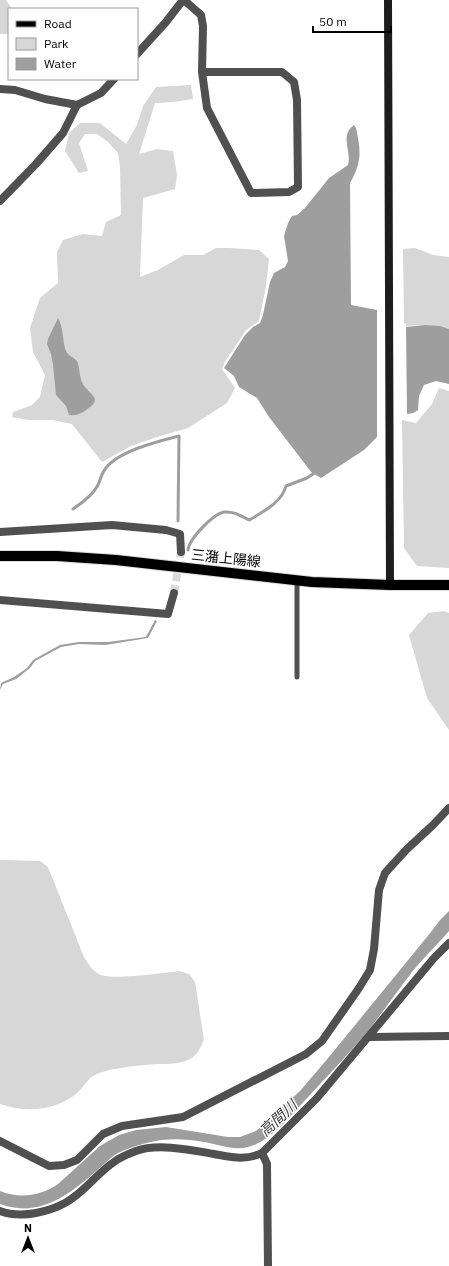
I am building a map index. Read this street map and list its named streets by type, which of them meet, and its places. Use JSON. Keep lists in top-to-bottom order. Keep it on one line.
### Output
{"streets":{"main road":["三潴上陽線"]},"water":["高間川"],"legend":["Road","Park","Water"],"scale_bar":"50 m","north":"top"}
